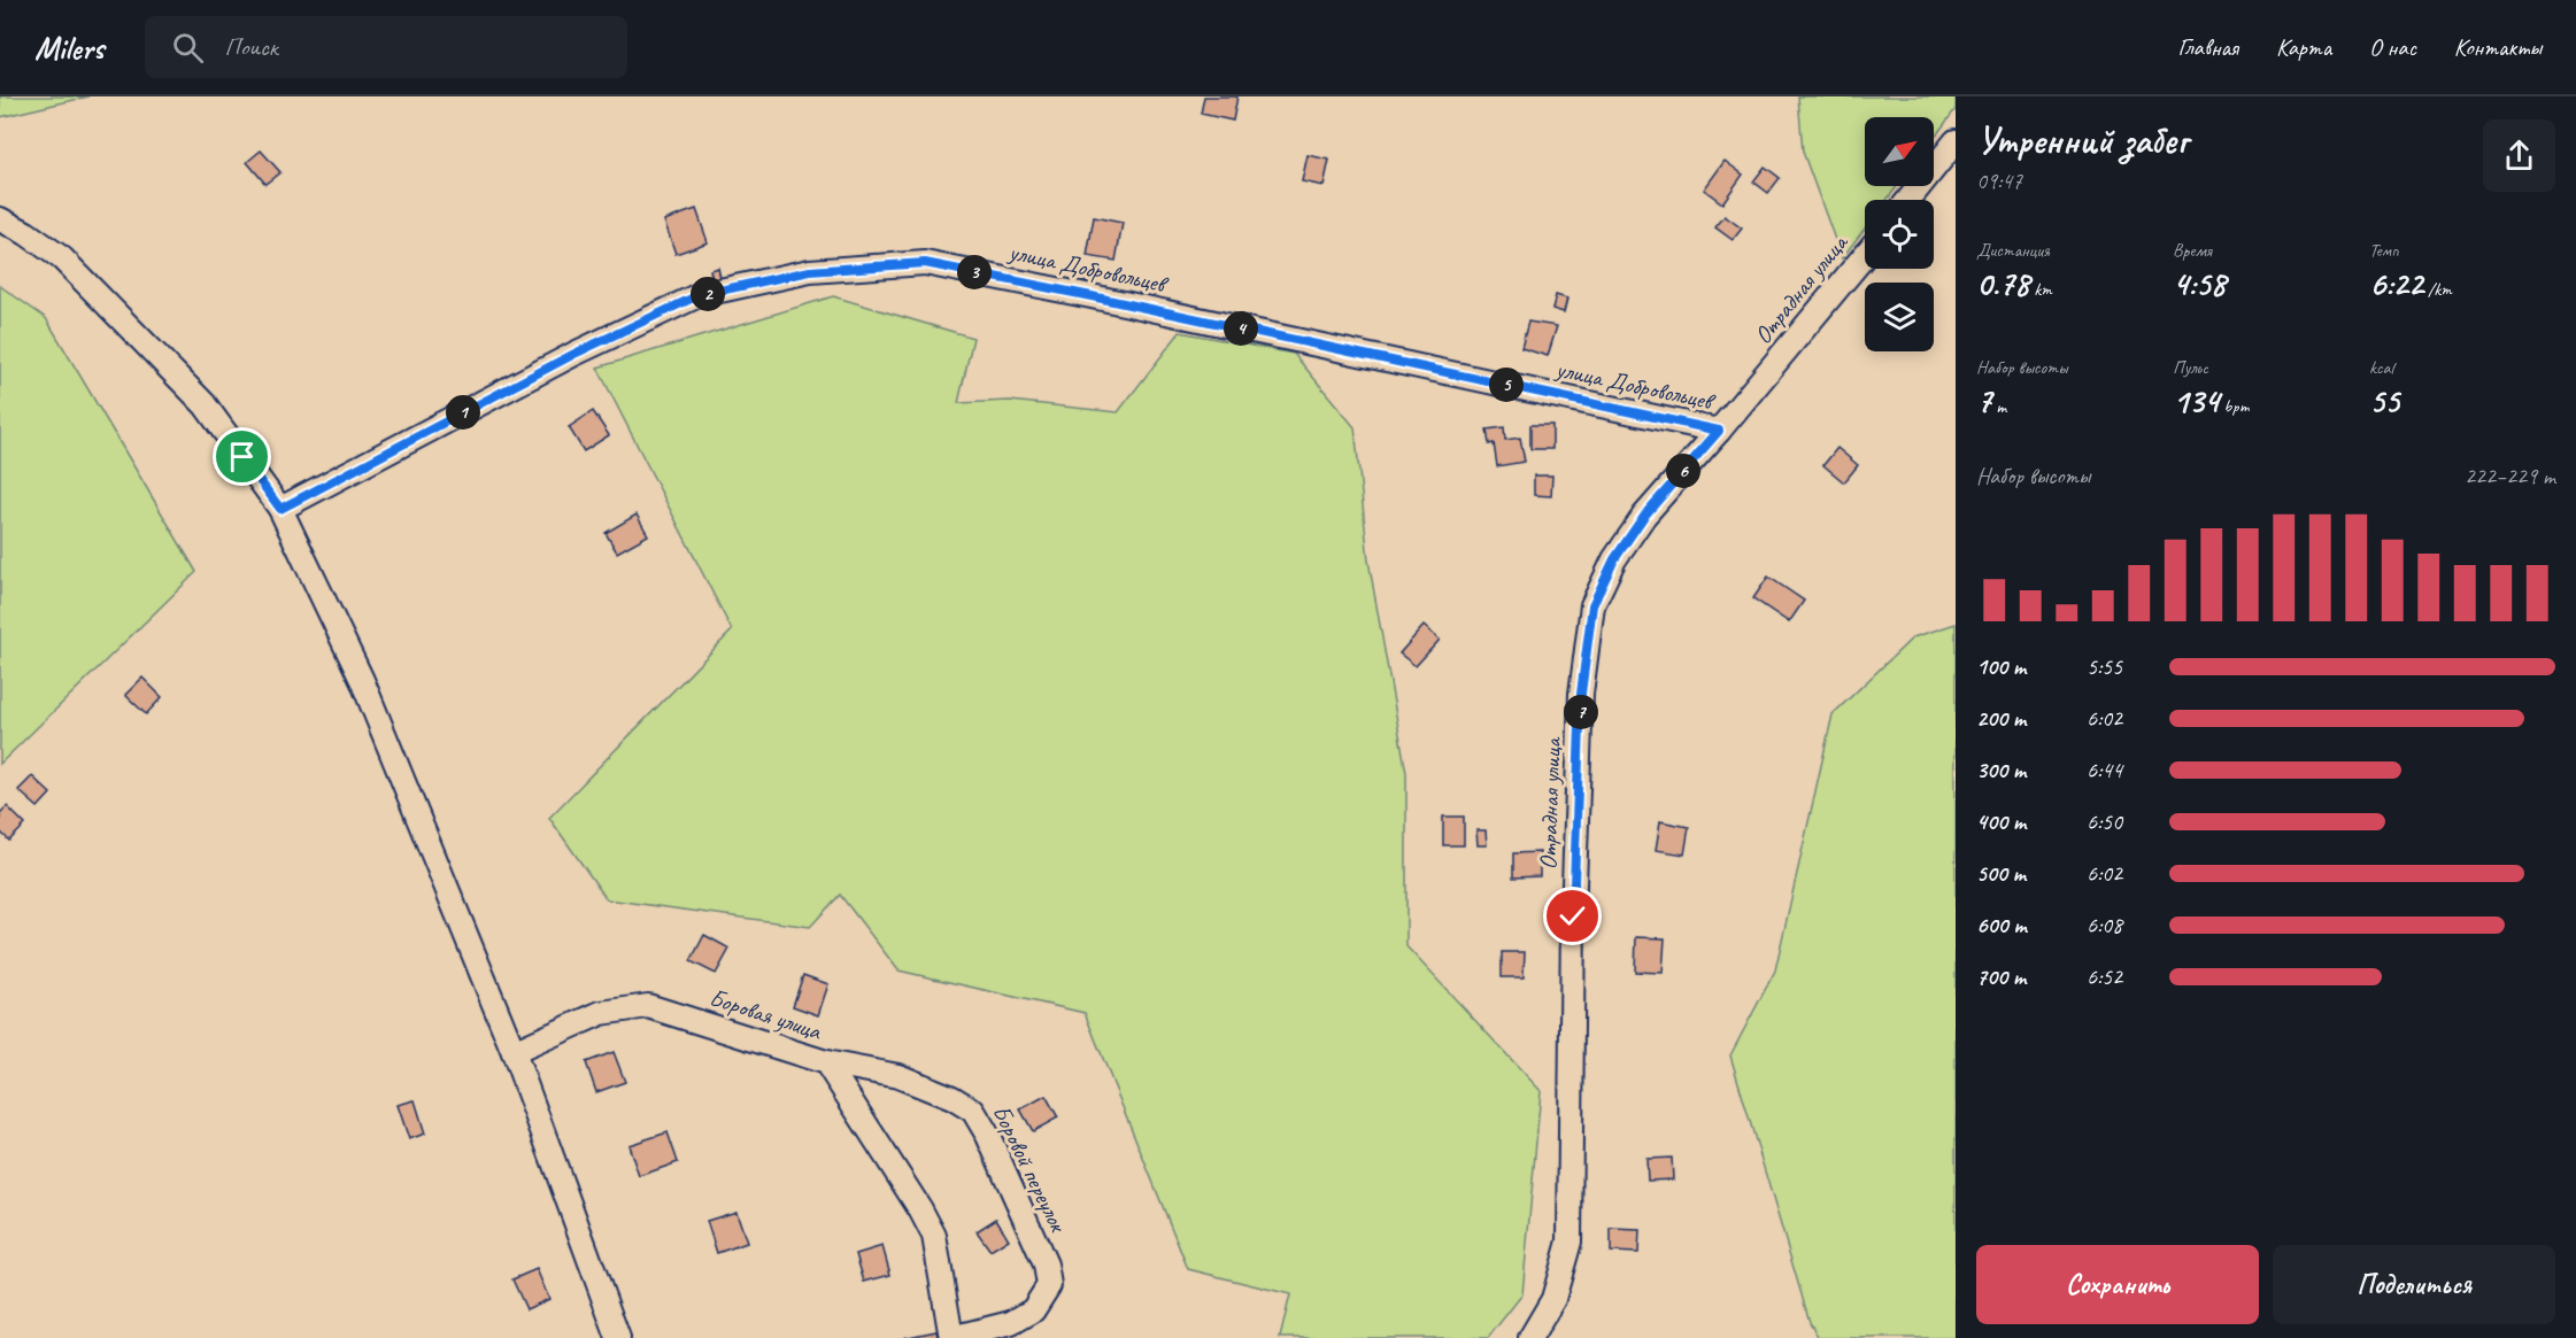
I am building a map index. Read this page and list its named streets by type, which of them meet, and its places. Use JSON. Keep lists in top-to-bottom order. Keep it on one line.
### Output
{"streets":{"street":["улица Добровольцев","Отрадная улица","Боровая улица","Боровой переулок"]},"crossings":[["улица Добровольцев","Отрадная улица"],["Боровая улица","Боровой переулок"]],"north":"top right","page":{"header":"Milers","search":"Поиск","nav":["Главная","Карта","О нас","Контакты"],"heading":["Утренний забег","09:47"],"stats":[["Дистанция","0.78 km"],["Время","4:58"],["Темп","6:22 /km"],["Набор высоты","7 m"],["Пульс","134 bpm"],["kcal","55"]],"pins":["3","2","4","5","1","6","7"],"chart":["Набор высоты","222–229 m"],"list":[{"name":"100 m","note":"5:55"},{"name":"200 m","note":"6:02"},{"name":"300 m","note":"6:44"},{"name":"400 m","note":"6:50"},{"name":"500 m","note":"6:02"},{"name":"600 m","note":"6:08"},{"name":"700 m","note":"6:52"}],"buttons":["Сохранить","Поделиться"]}}
